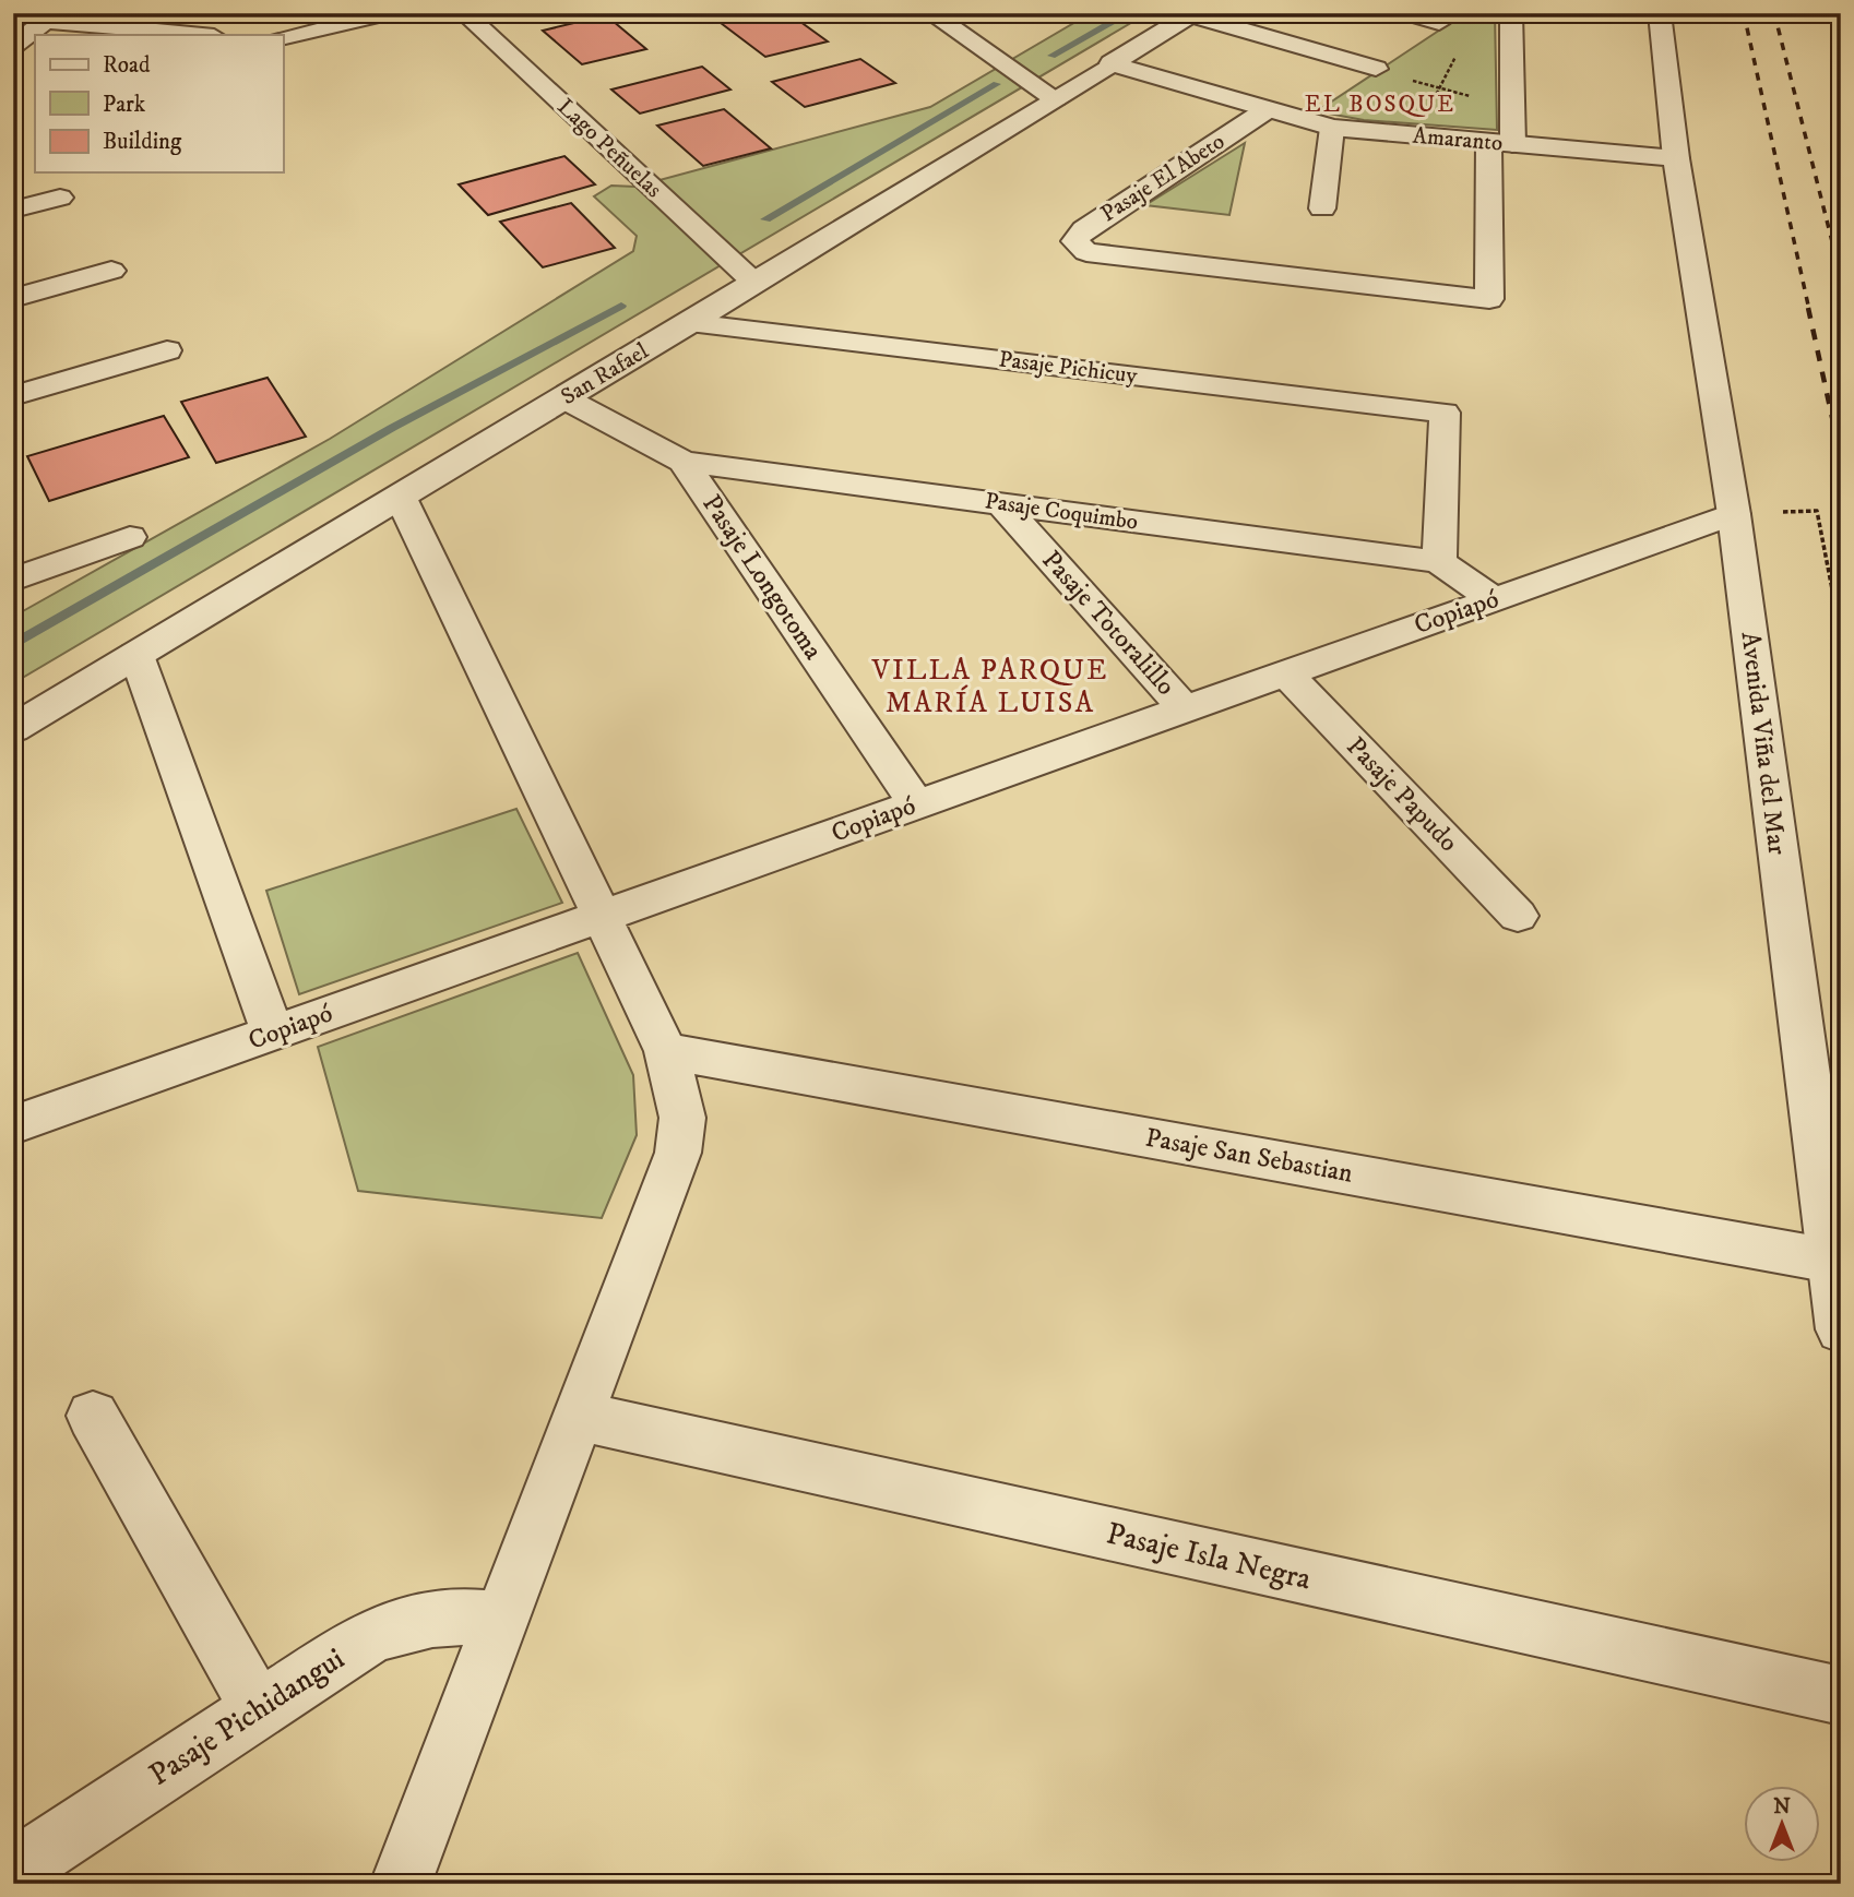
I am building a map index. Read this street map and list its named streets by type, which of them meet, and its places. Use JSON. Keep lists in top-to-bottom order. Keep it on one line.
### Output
{"streets":{"street":["Amaranto","Lago Peñuelas","Pasaje El Abeto","Pasaje Pichicuy","San Rafael","Pasaje Coquimbo","Pasaje Longotoma","Copiapó","Pasaje Totoralillo","Avenida Viña del Mar","Pasaje Papudo","Pasaje San Sebastian","Pasaje Isla Negra","Pasaje Pichidangui"]},"crossings":[["Amaranto","Pasaje El Abeto"],["Amaranto","San Rafael"],["Amaranto","Avenida Viña del Mar"],["Lago Peñuelas","San Rafael"],["Pasaje Pichicuy","San Rafael"],["Pasaje Pichicuy","Pasaje Coquimbo"],["San Rafael","Pasaje Longotoma"],["Pasaje Coquimbo","Pasaje Longotoma"],["Pasaje Coquimbo","Pasaje Totoralillo"],["Pasaje Longotoma","Copiapó"],["Copiapó","Pasaje Totoralillo"],["Copiapó","Avenida Viña del Mar"],["Copiapó","Pasaje Papudo"],["Avenida Viña del Mar","Pasaje San Sebastian"]],"districts":["EL BOSQUE","VILLA PARQUE MARÍA LUISA"],"legend":["Road","Park","Building"],"north":"top"}
